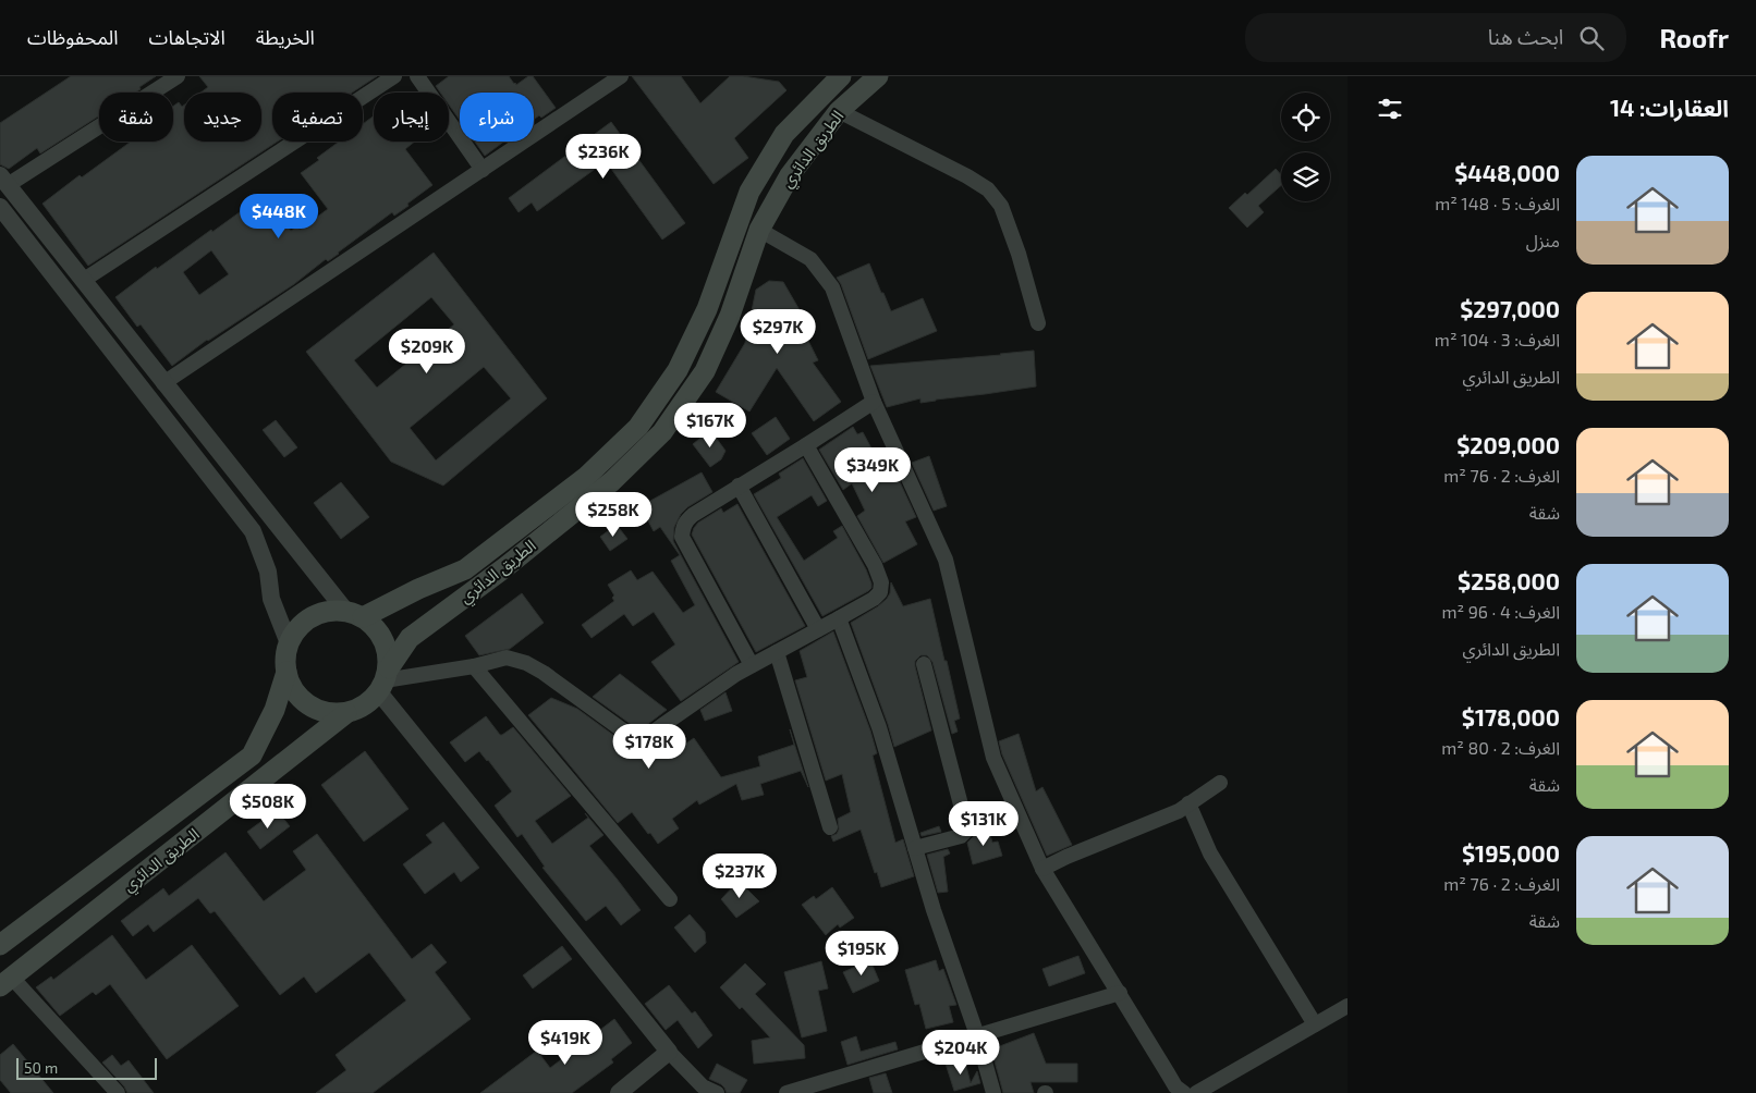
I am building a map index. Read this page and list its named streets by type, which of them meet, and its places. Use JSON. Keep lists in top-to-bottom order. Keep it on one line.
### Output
{"streets":{"main road":["الطريق الدائري"]},"scale_bar":"50 m","page":{"header":"Roofr","search":"ابحث هنا","nav":["الخريطة","الاتجاهات","المحفوظات"],"heading":"العقارات: 14","chip":["شراء","إيجار","تصفية","جديد","شقة"],"price":["$236K","$448K","$297K","$209K","$167K","$349K","$258K","$178K","$508K","$131K","$237K","$195K","$419K","$204K"],"list":[{"name":"$448,000","note":"الغرف: 5 · 148 m² · منزل"},{"name":"$297,000","note":"الغرف: 3 · 104 m² · الطريق الدائري"},{"name":"$209,000","note":"الغرف: 2 · 76 m² · شقة"},{"name":"$258,000","note":"الغرف: 4 · 96 m² · الطريق الدائري"},{"name":"$178,000","note":"الغرف: 2 · 80 m² · شقة"},{"name":"$195,000","note":"الغرف: 2 · 76 m² · شقة"}],"scale":"50 m"}}
